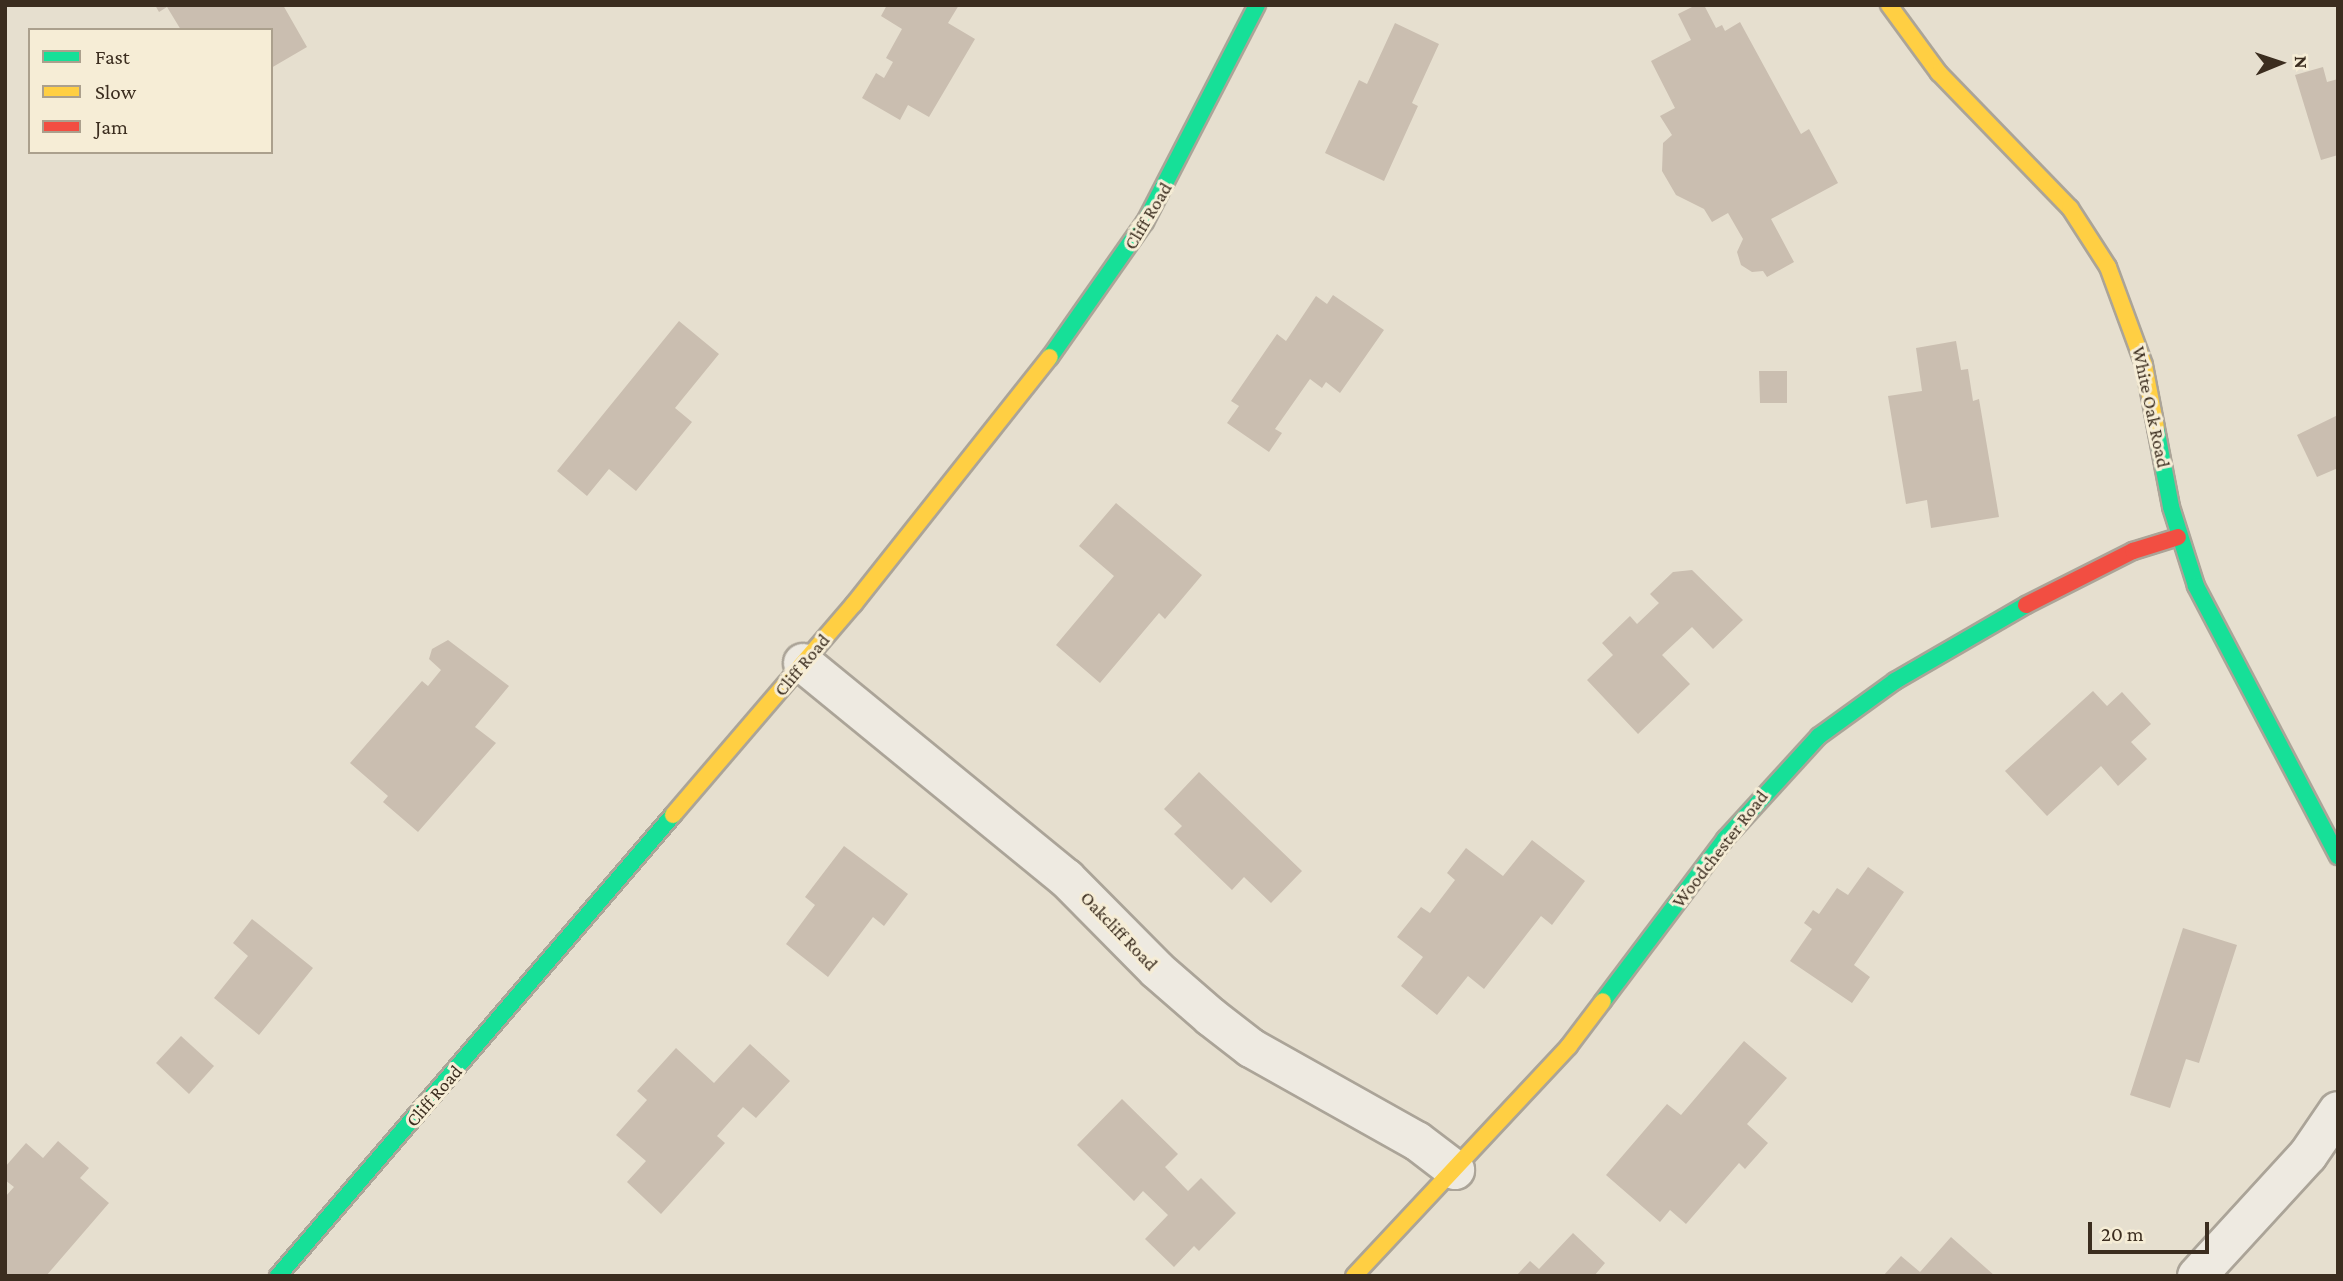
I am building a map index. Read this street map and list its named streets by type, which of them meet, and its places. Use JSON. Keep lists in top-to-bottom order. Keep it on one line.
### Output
{"streets":{"street":["Cliff Road","White Oak Road","Woodchester Road","Oakcliff Road"]},"crossings":[["Cliff Road","Oakcliff Road"],["White Oak Road","Woodchester Road"],["Woodchester Road","Oakcliff Road"]],"legend":["Fast","Slow","Jam"],"scale_bar":"20 m","north":"right"}
